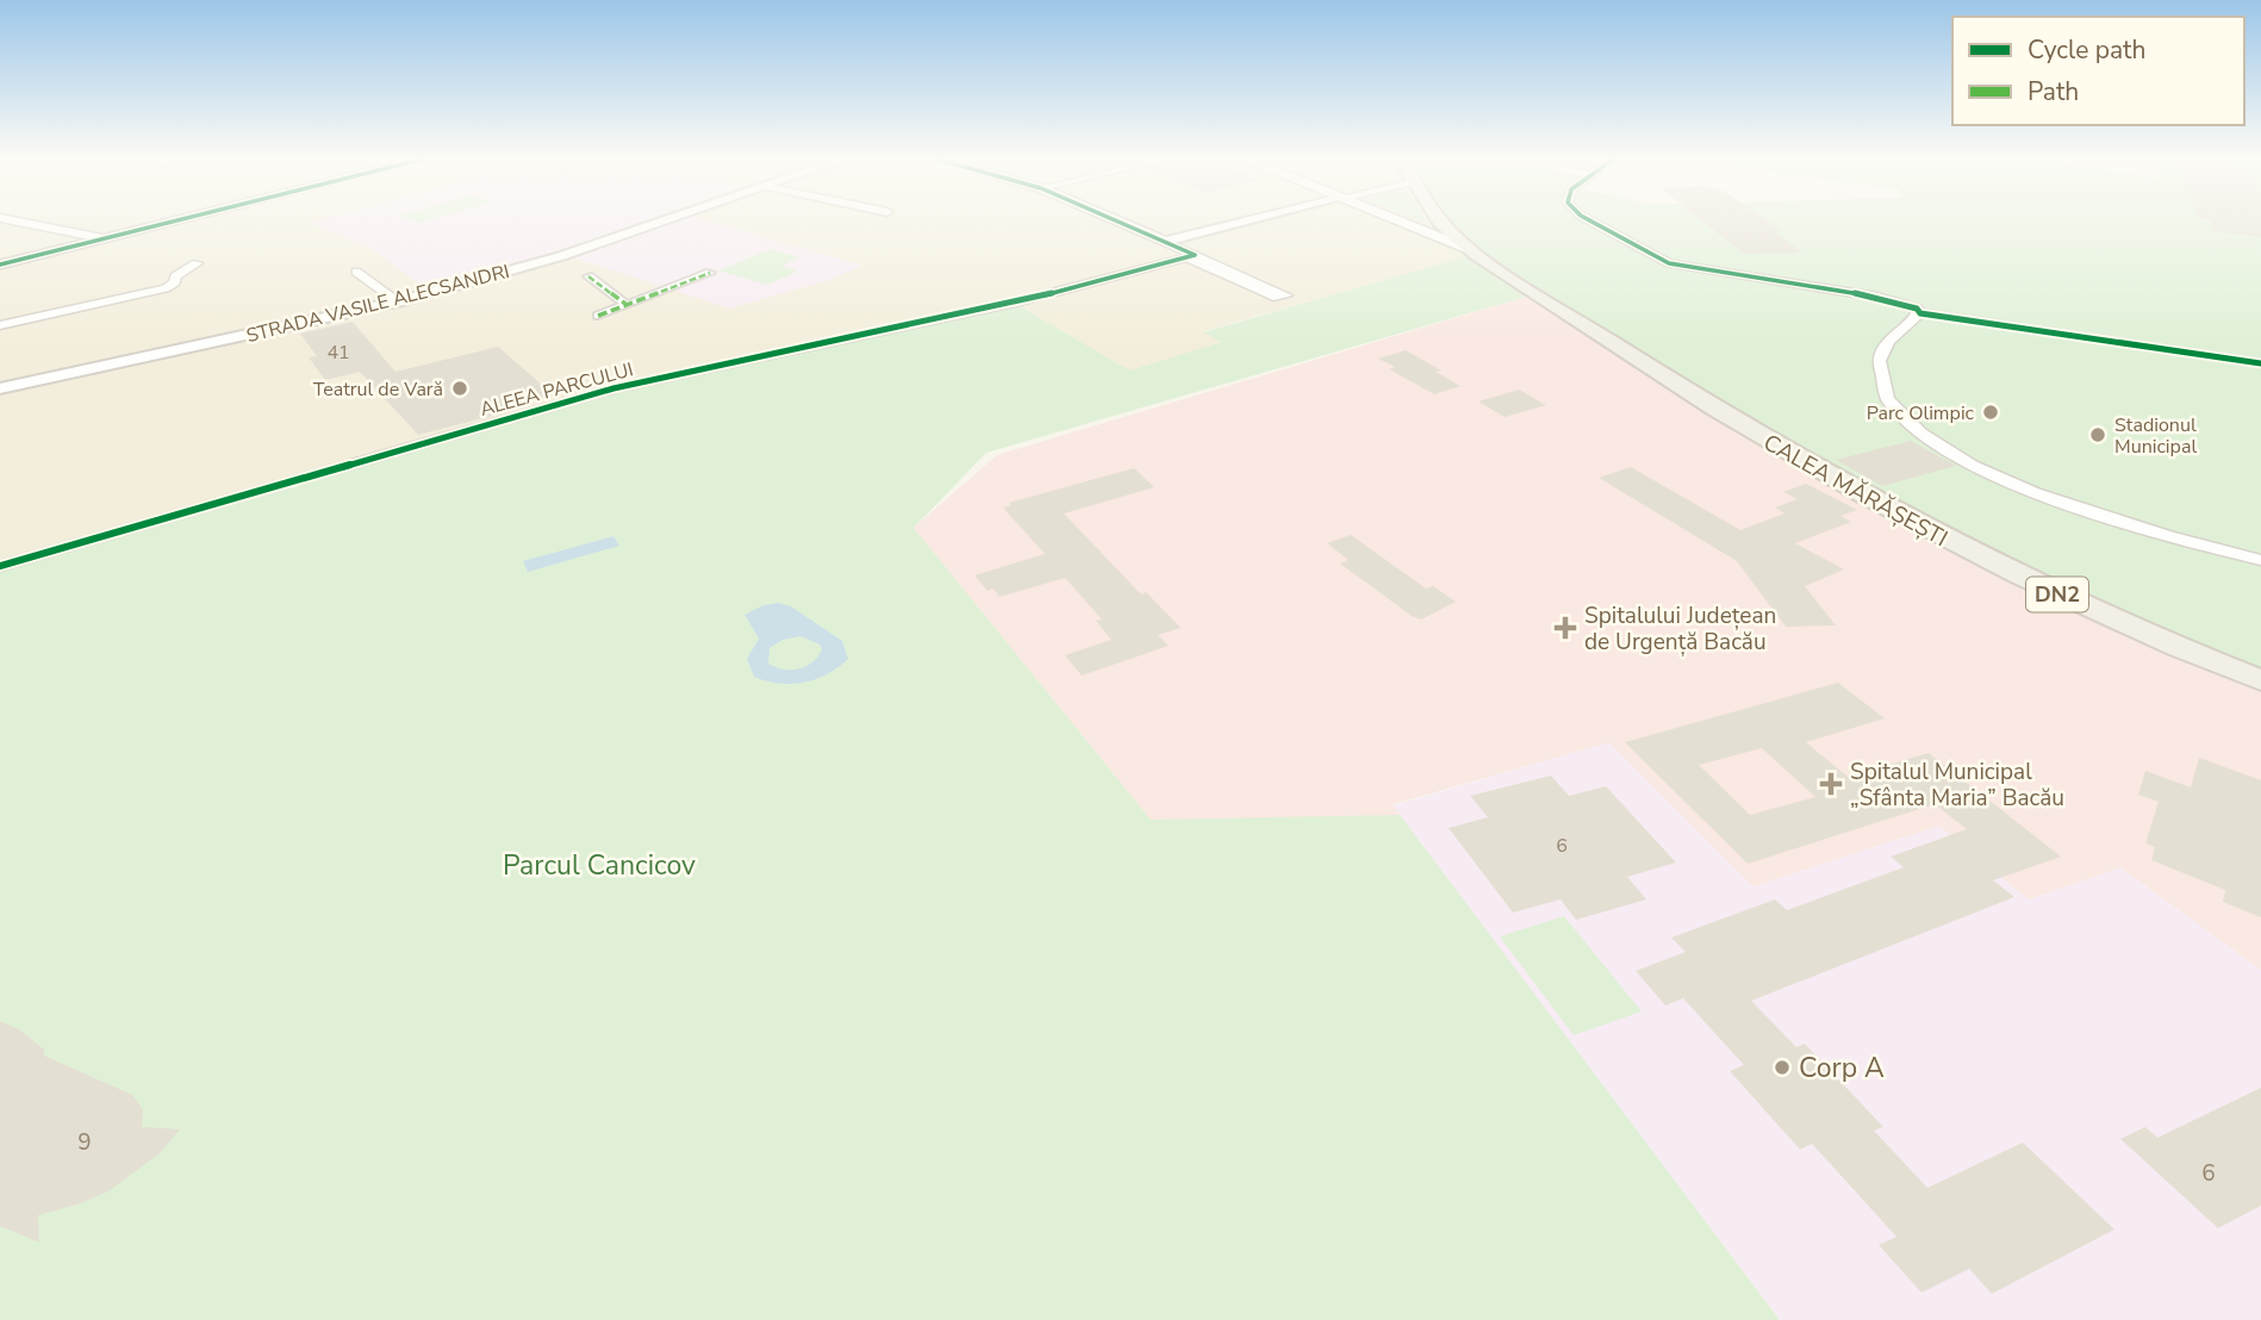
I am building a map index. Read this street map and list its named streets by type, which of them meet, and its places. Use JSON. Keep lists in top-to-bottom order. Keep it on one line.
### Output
{"streets":{"main road":["CALEA MĂRĂȘEȘTI","DN2"],"street":["STRADA VASILE ALECSANDRI","ALEEA PARCULUI"]},"crossings":[["CALEA MĂRĂȘEȘTI","DN2"]],"parks":["Parcul Cancicov"],"places":{"other":["Teatrul de Vară","Parc Olimpic","Stadionul Municipal","Corp A"],"health":["Spitalului Județean de Urgență Bacău","Spitalul Municipal „Sfânta Maria” Bacău"]},"house_numbers":["41","6","9","6"],"legend":["Cycle path","Path"]}
